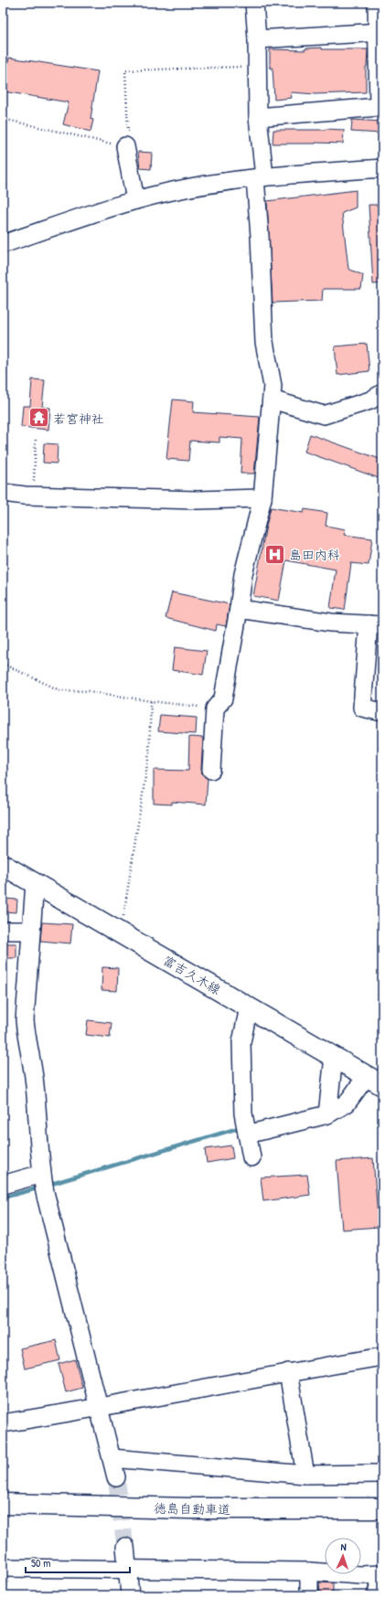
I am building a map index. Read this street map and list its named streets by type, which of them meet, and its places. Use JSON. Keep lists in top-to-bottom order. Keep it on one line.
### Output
{"streets":{"main road":["富吉久木線","徳島自動車道"]},"places":{"temple":["若宮神社"],"hospital":["島田内科"]},"scale_bar":"50 m","north":"top"}
